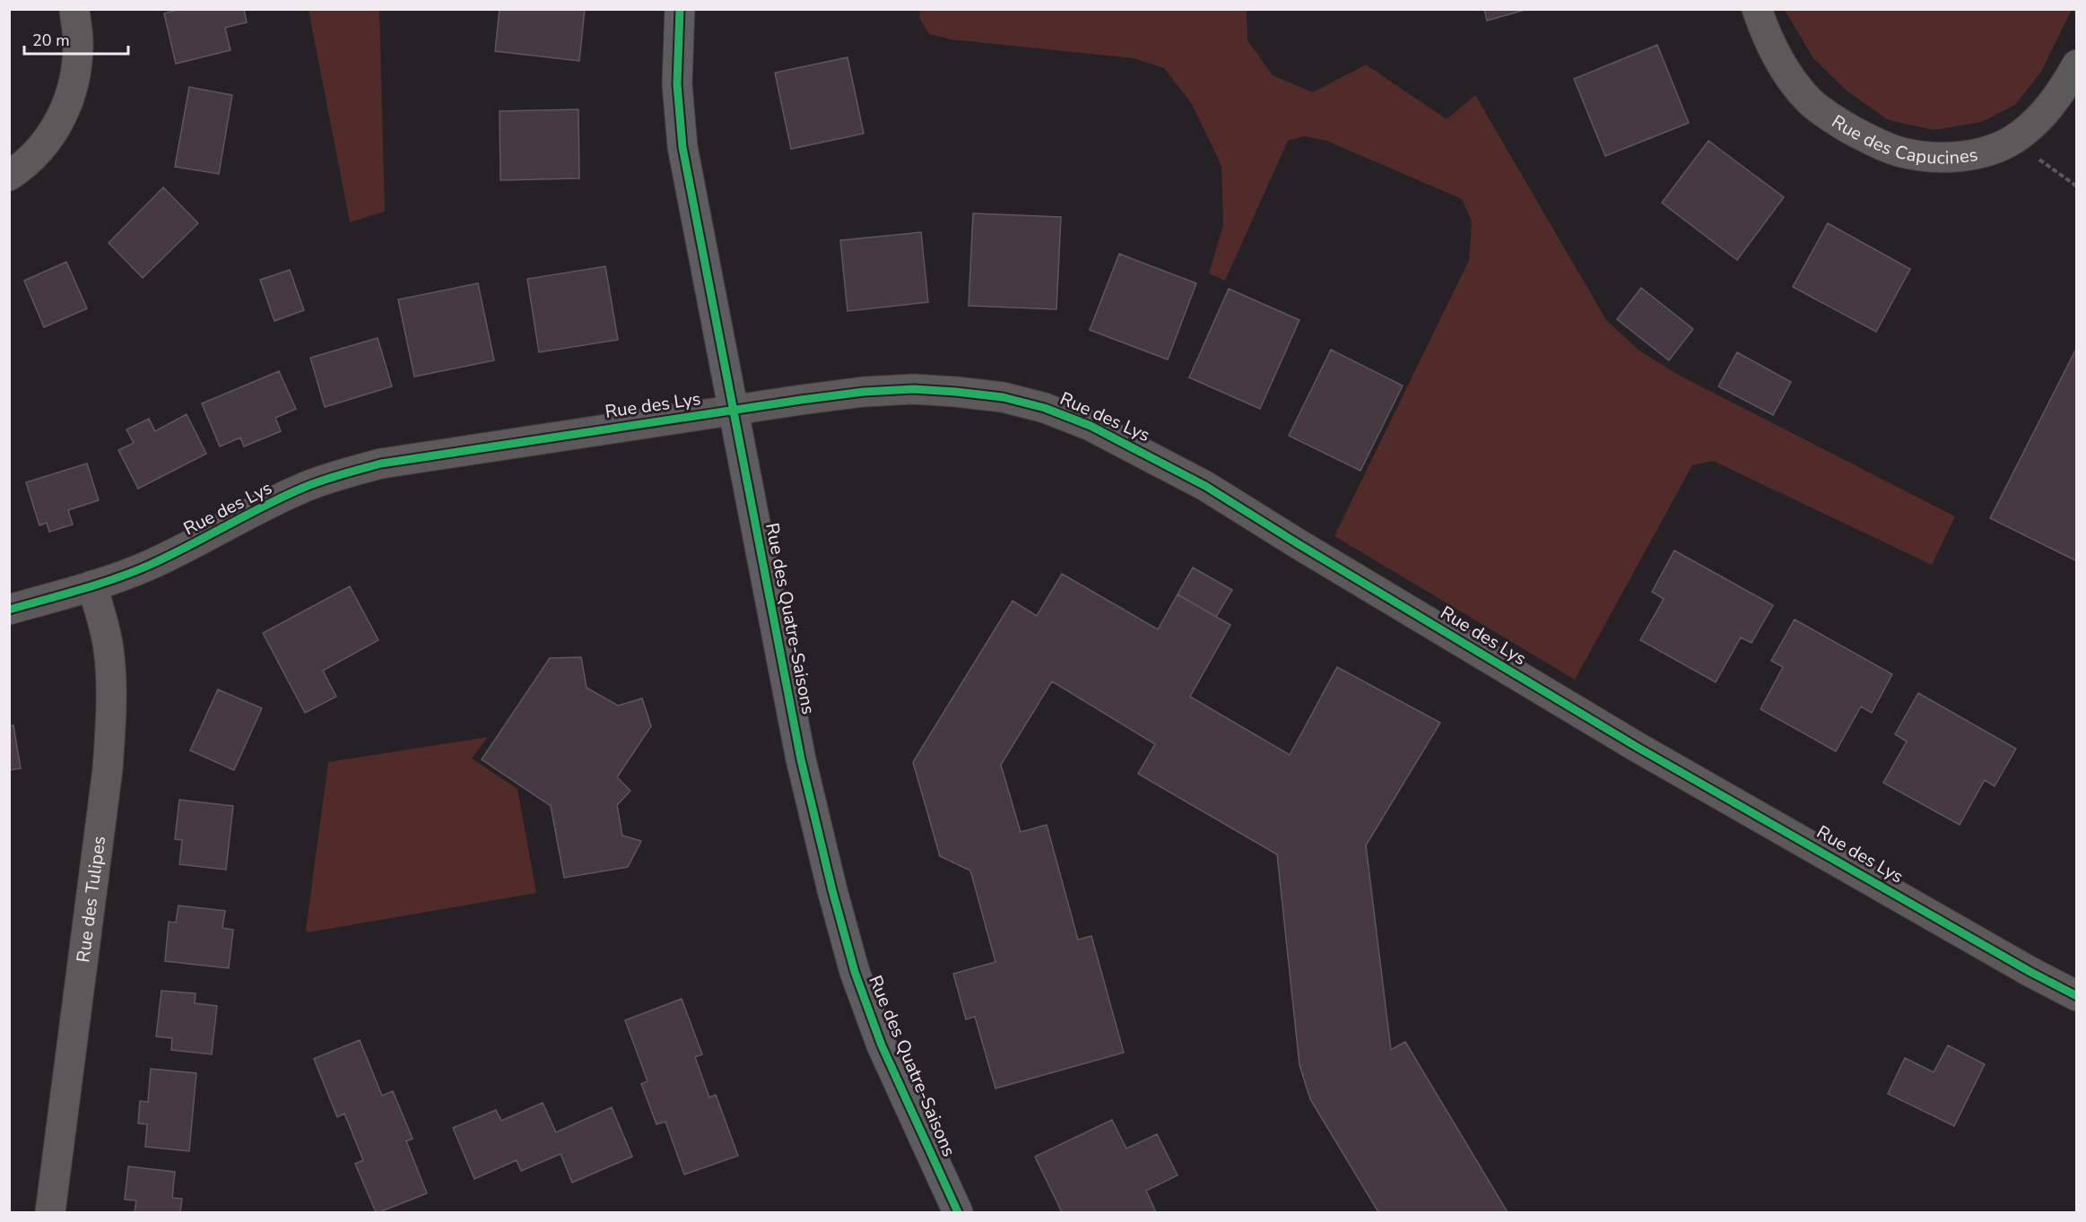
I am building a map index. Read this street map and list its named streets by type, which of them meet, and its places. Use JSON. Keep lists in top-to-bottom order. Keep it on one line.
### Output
{"streets":{"street":["Rue des Capucines","Rue des Lys","Rue des Quatre-Saisons","Rue des Tulipes"]},"crossings":[["Rue des Lys","Rue des Quatre-Saisons"],["Rue des Lys","Rue des Tulipes"]],"scale_bar":"20 m"}
